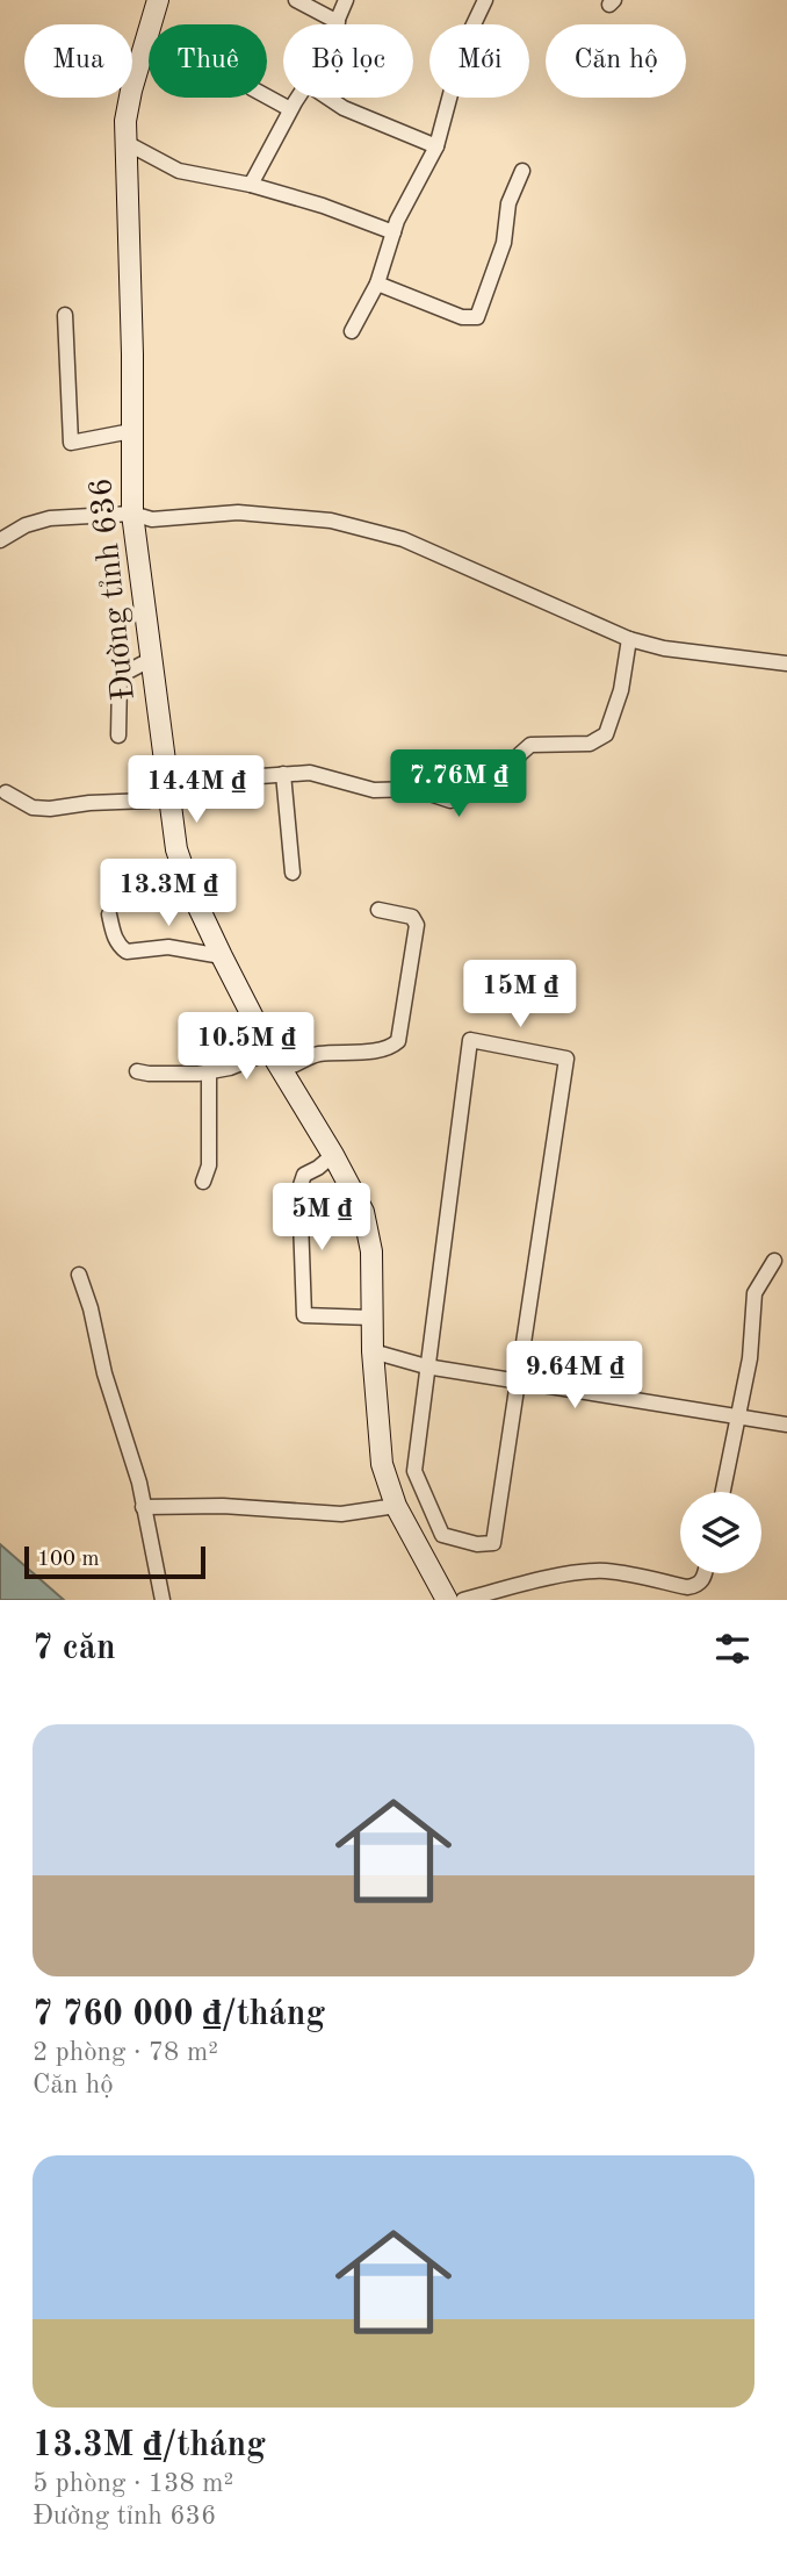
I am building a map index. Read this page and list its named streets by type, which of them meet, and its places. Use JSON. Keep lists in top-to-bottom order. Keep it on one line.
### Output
{"streets":{"main road":["Đường tỉnh 636"]},"scale_bar":"100 m","page":{"chip":["Mua","Thuê","Bộ lọc","Mới","Căn hộ"],"price":["7.76M ₫","14.4M ₫","13.3M ₫","15M ₫","10.5M ₫","5M ₫","9.64M ₫"],"scale":"100 m","heading":"7 căn","list":[{"name":"7 760 000 ₫/tháng","note":"2 phòng · 78 m² · Căn hộ"},{"name":"13.3M ₫/tháng","note":"5 phòng · 138 m² · Đường tỉnh 636"}]}}
